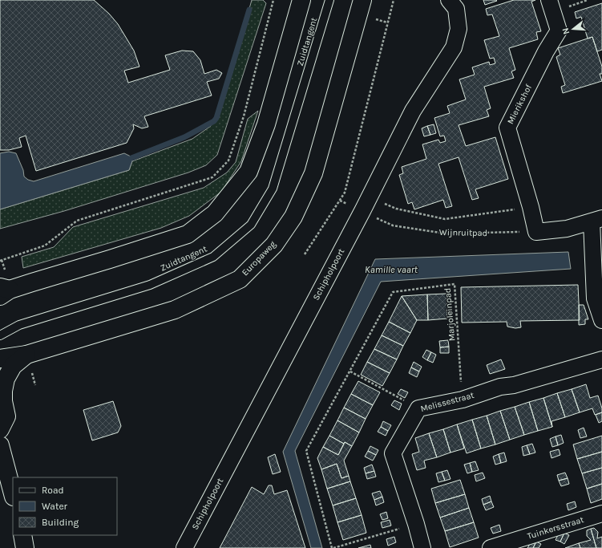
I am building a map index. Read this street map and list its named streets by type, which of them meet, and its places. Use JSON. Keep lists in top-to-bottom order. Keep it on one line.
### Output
{"streets":{"main road":["Europaweg"],"street":["Mierikshof","Schipholpoort","Melissestraat","Tuinkersstraat"],"lane":["Zuidtangent"],"path":["Wijnruitpad","Marjoleinpad"]},"crossings":[["Mierikshof","Wijnruitpad"],["Wijnruitpad","Schipholpoort"],["Marjoleinpad","Melissestraat"]],"water":["Kamille vaart"],"legend":["Road","Water","Building"],"north":"left"}
